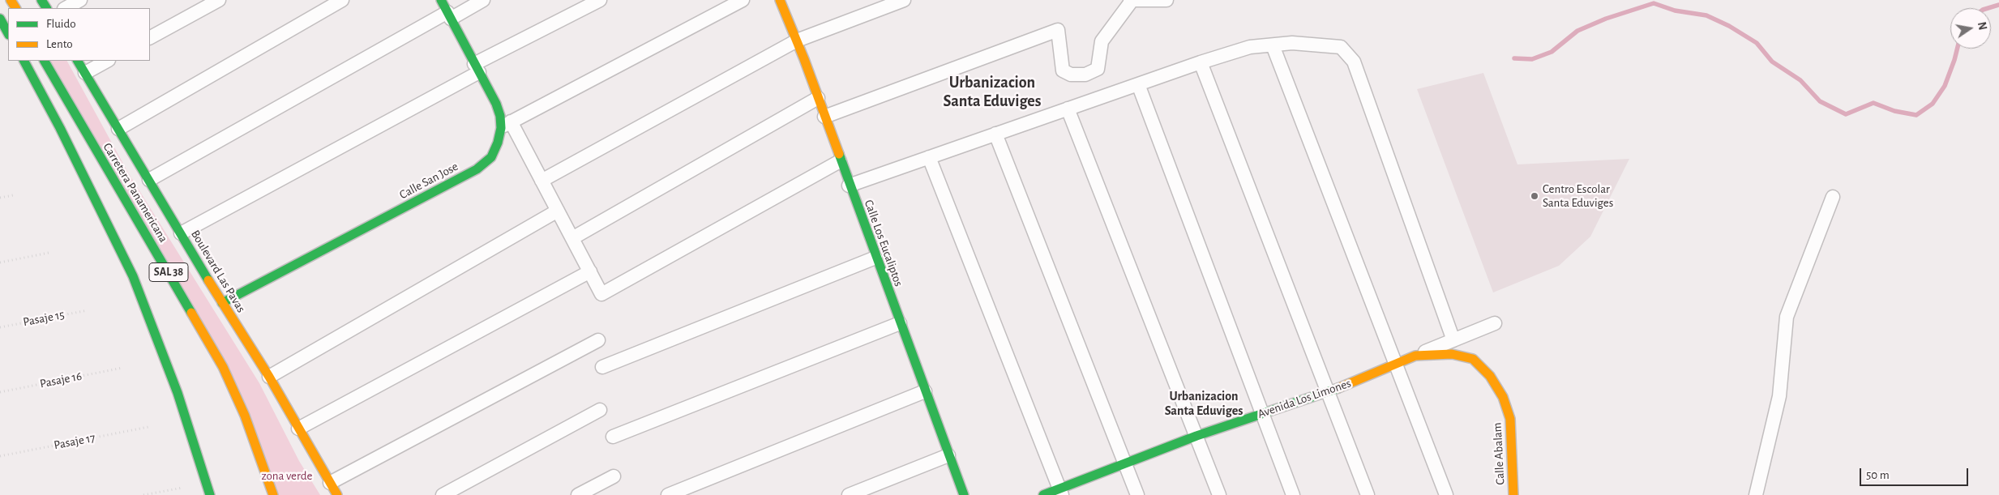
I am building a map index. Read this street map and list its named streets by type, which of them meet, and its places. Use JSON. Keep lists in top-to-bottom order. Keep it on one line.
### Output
{"streets":{"main road":["Calle San Jose","Carretera Panamericana","Calle Los Eucaliptos","Boulevard Las Pavas","SAL 38","Avenida Los Limones","Calle Abalam"],"path":["Pasaje 15","Pasaje 16","Pasaje 17"]},"crossings":[["Calle San Jose","Boulevard Las Pavas"],["Avenida Los Limones","Calle Abalam"]],"districts":["Urbanizacion Santa Eduviges","Urbanizacion Santa Eduviges"],"parks":["zona verde"],"places":["Centro Escolar Santa Eduviges"],"legend":["Fluido","Lento"],"scale_bar":"50 m","north":"right"}
